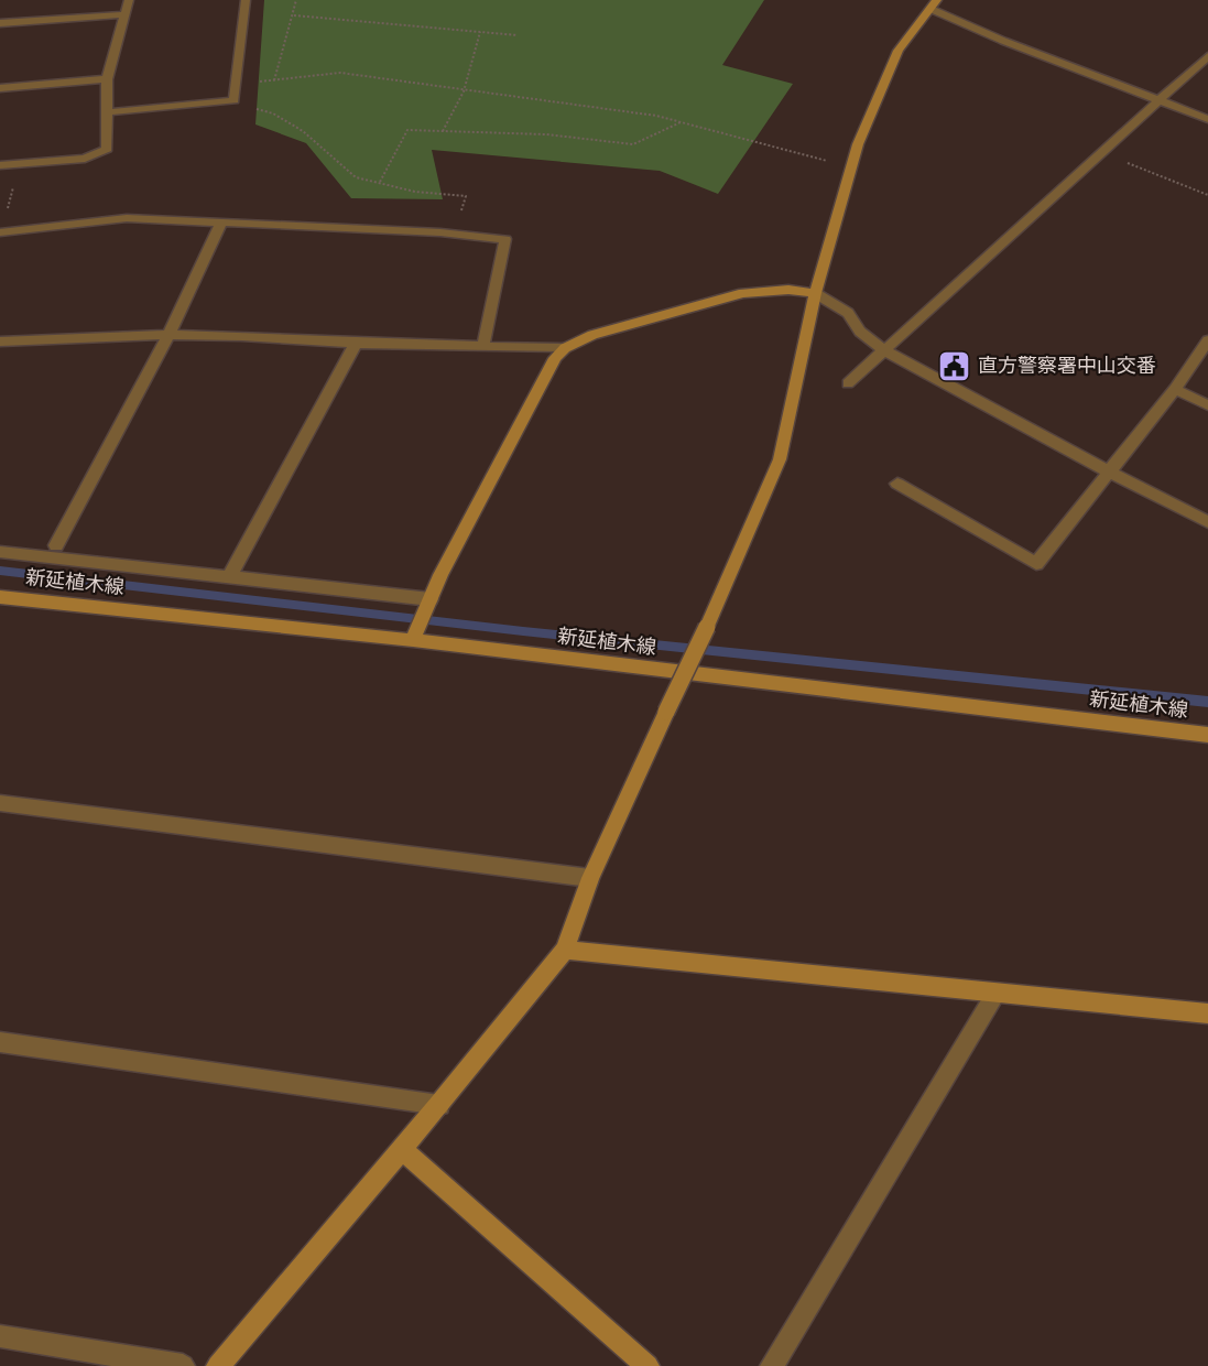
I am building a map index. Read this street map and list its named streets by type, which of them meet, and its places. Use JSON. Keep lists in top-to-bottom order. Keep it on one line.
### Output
{"streets":{"street":["新延植木線"]},"places":{"public building":["直方警察署中山交番"]}}
